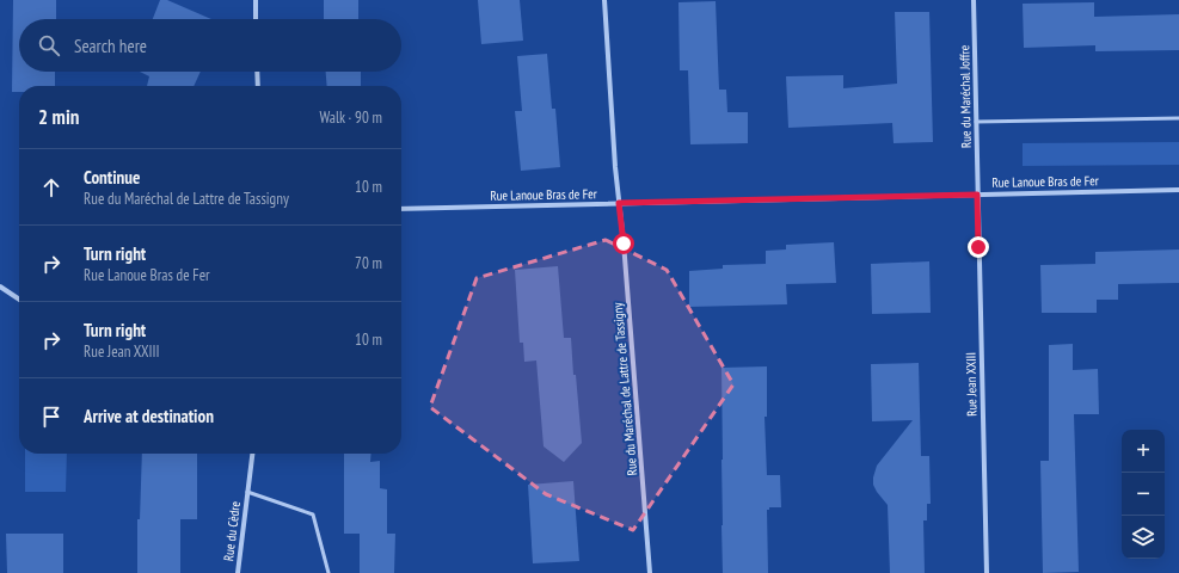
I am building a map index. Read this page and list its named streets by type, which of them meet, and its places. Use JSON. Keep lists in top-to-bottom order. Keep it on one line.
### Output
{"streets":{"street":["Rue du Maréchal Joffre","Rue Lanoue Bras de Fer","Rue Jean XXIII","Rue du Maréchal de Lattre de Tassigny","Rue du Cèdre"]},"crossings":[["Rue du Maréchal Joffre","Rue Lanoue Bras de Fer"],["Rue du Maréchal Joffre","Rue Jean XXIII"],["Rue Lanoue Bras de Fer","Rue Jean XXIII"],["Rue Lanoue Bras de Fer","Rue du Maréchal de Lattre de Tassigny"]],"page":{"search":"Search here","heading":["2 min","Walk · 90 m"],"list":[["Continue","Rue du Maréchal de Lattre de Tassigny","10 m"],["Turn right","Rue Lanoue Bras de Fer","70 m"],["Turn right","Rue Jean XXIII","10 m"],"Arrive at destination"],"map_buttons":["+","−"]}}
